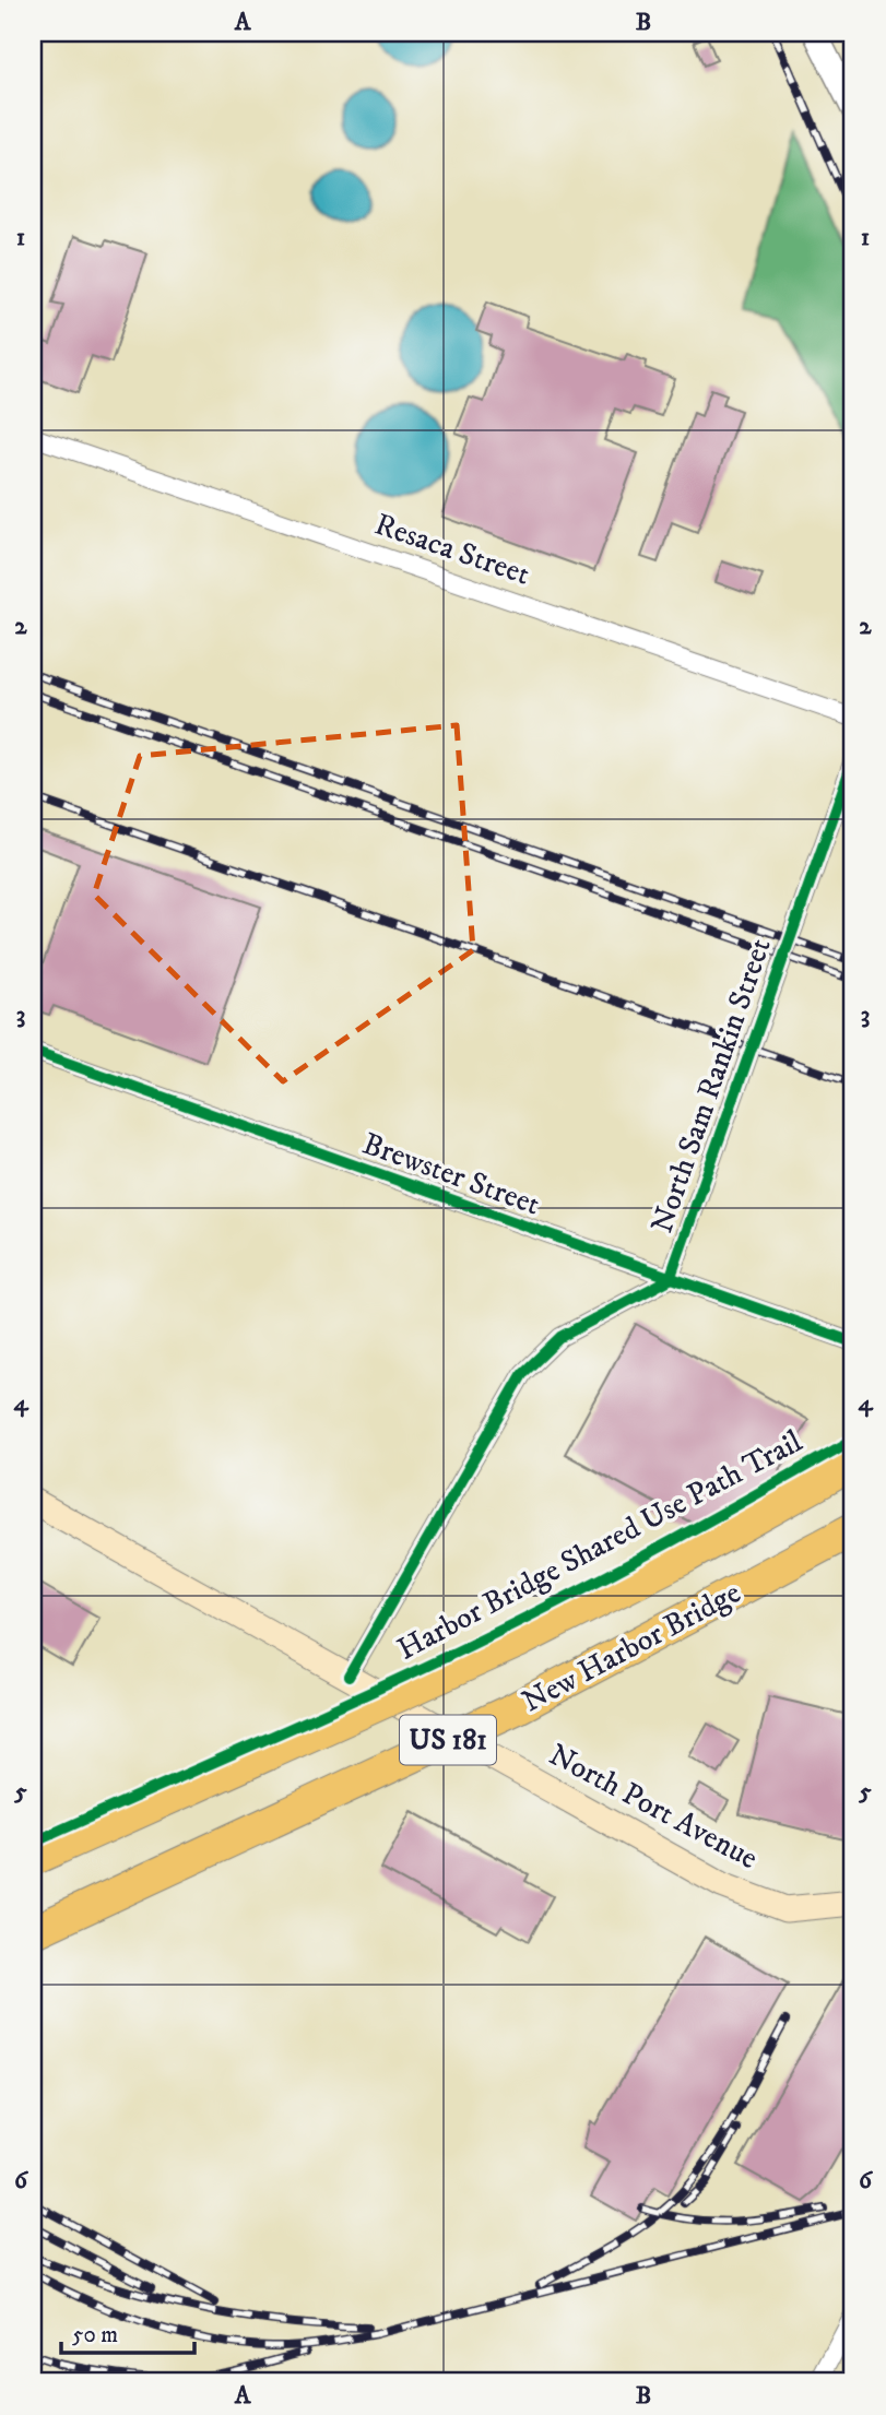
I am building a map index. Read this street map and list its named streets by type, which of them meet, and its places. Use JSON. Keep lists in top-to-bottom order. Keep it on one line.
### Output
{"streets":{"highway":["New Harbor Bridge","US 181"],"main road":["North Port Avenue"],"street":["Resaca Street","North Sam Rankin Street","Brewster Street"],"cycle path":["Harbor Bridge Shared Use Path Trail"]},"crossings":[["North Sam Rankin Street","Brewster Street"],["North Sam Rankin Street","North Port Avenue"]],"scale_bar":"50 m","grid":{"columns":["A","B"],"rows":["1","2","3","4","5","6"]}}
